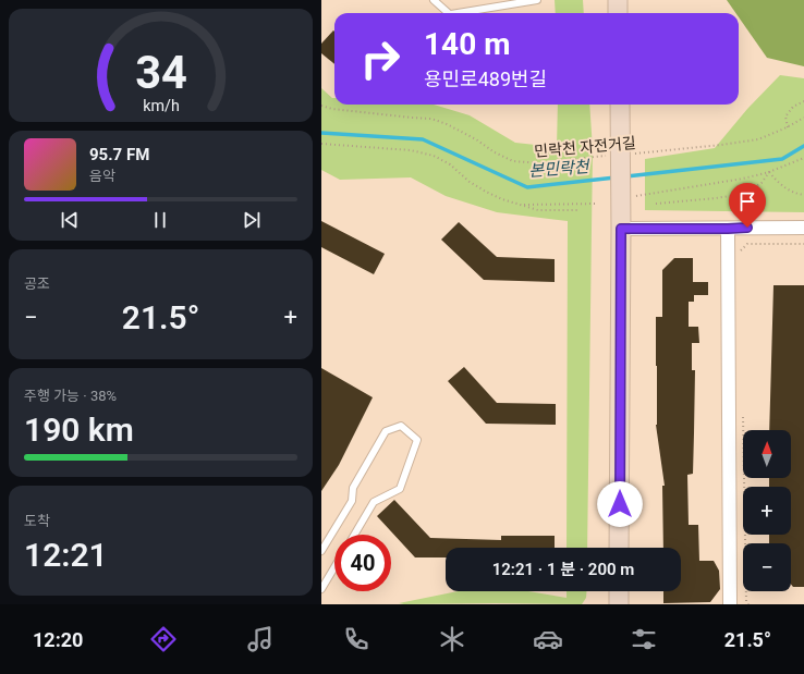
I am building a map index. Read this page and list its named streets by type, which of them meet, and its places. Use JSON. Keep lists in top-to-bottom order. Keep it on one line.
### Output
{"streets":{"path":["민락천 자전거길"]},"water":["본민락천"],"north":"top","page":{"turn":["140 m","용민로489번길"],"song":["95.7 FM","음악"],"tile":["공조",["주행 가능 · 38%","190 km"],["도착","12:21"]],"heat":["−","21.5°","+"],"map_buttons":["+","−"],"limit":"40","trip":"12:21 · 1 분 · 200 m","tabs":["12:20","21.5°"],"gauge":["34","km/h"]}}
